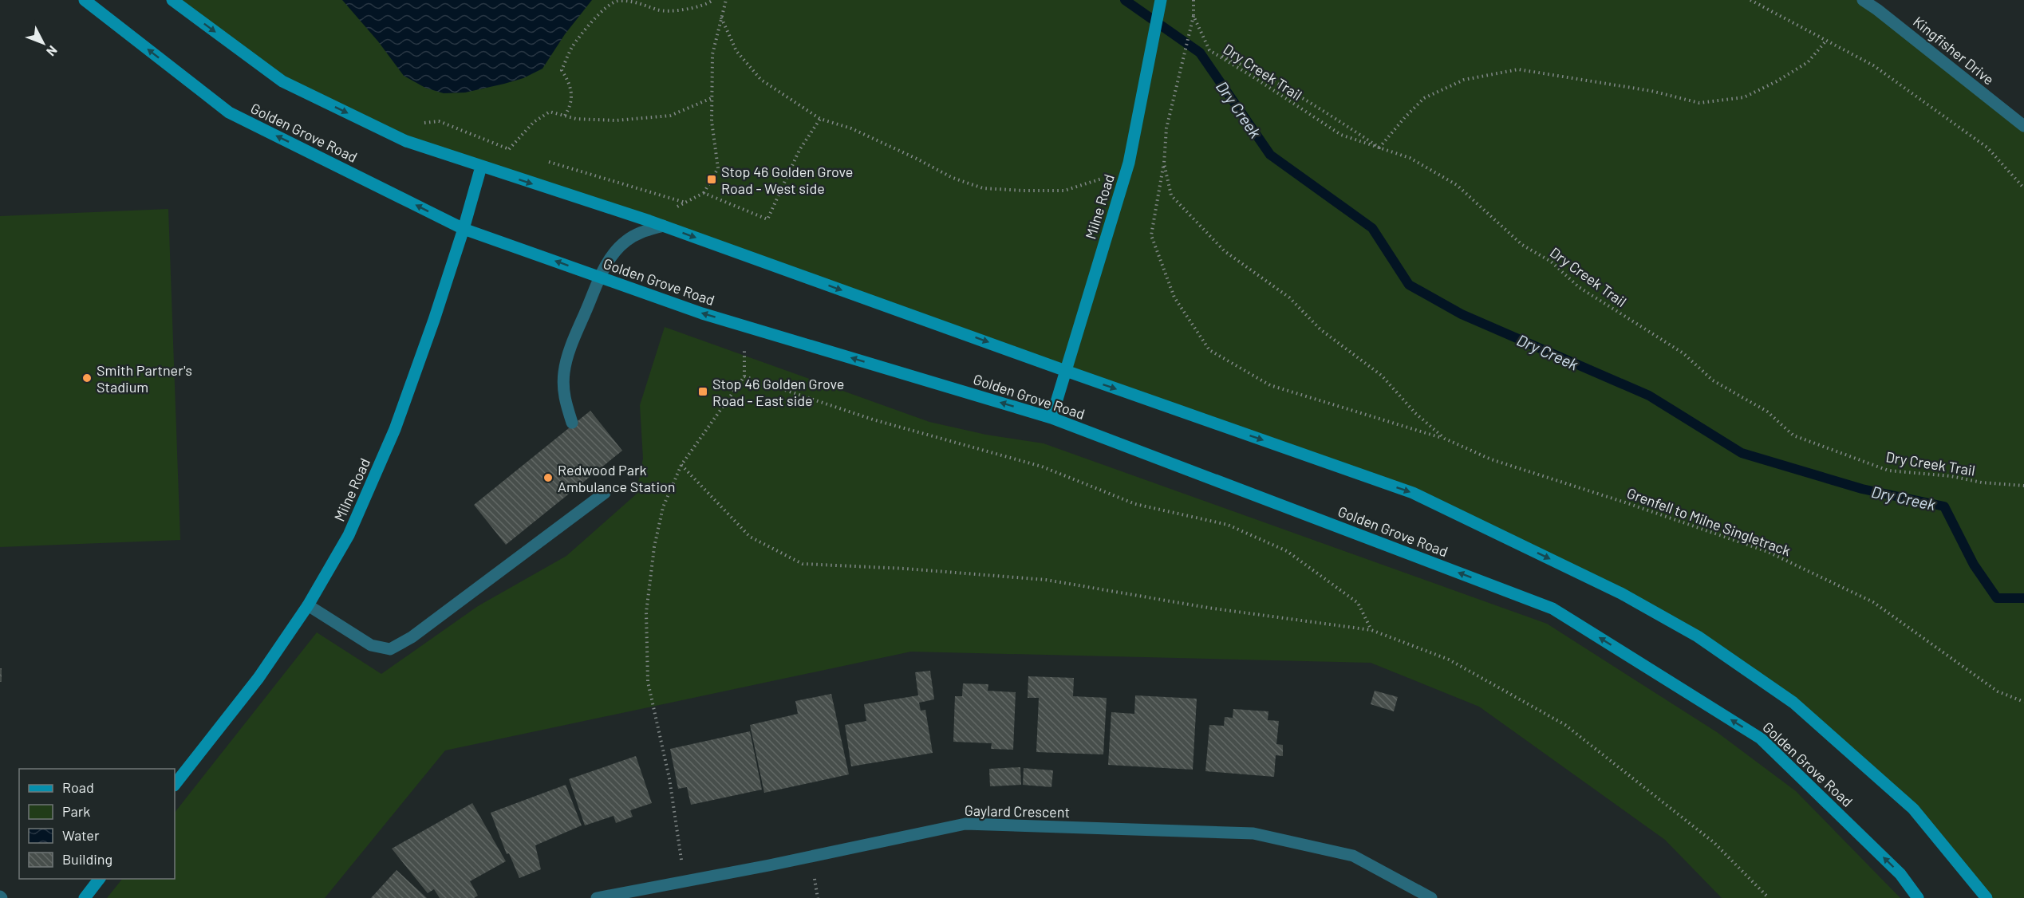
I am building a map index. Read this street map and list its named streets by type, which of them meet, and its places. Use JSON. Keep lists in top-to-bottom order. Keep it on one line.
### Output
{"streets":{"main road":["Golden Grove Road","Milne Road"],"street":["Kingfisher Drive","Gaylard Crescent"],"path":["Dry Creek Trail","Grenfell to Milne Singletrack"]},"crossings":[["Dry Creek Trail","Grenfell to Milne Singletrack"],["Golden Grove Road","Milne Road"]],"water":["Dry Creek"],"places":{"transit":["Stop 46 Golden Grove Road - West side","Stop 46 Golden Grove Road - East side"],"other":["Smith Partner's Stadium","Redwood Park Ambulance Station"]},"legend":["Road","Park","Water","Building"],"north":"bottom right"}
